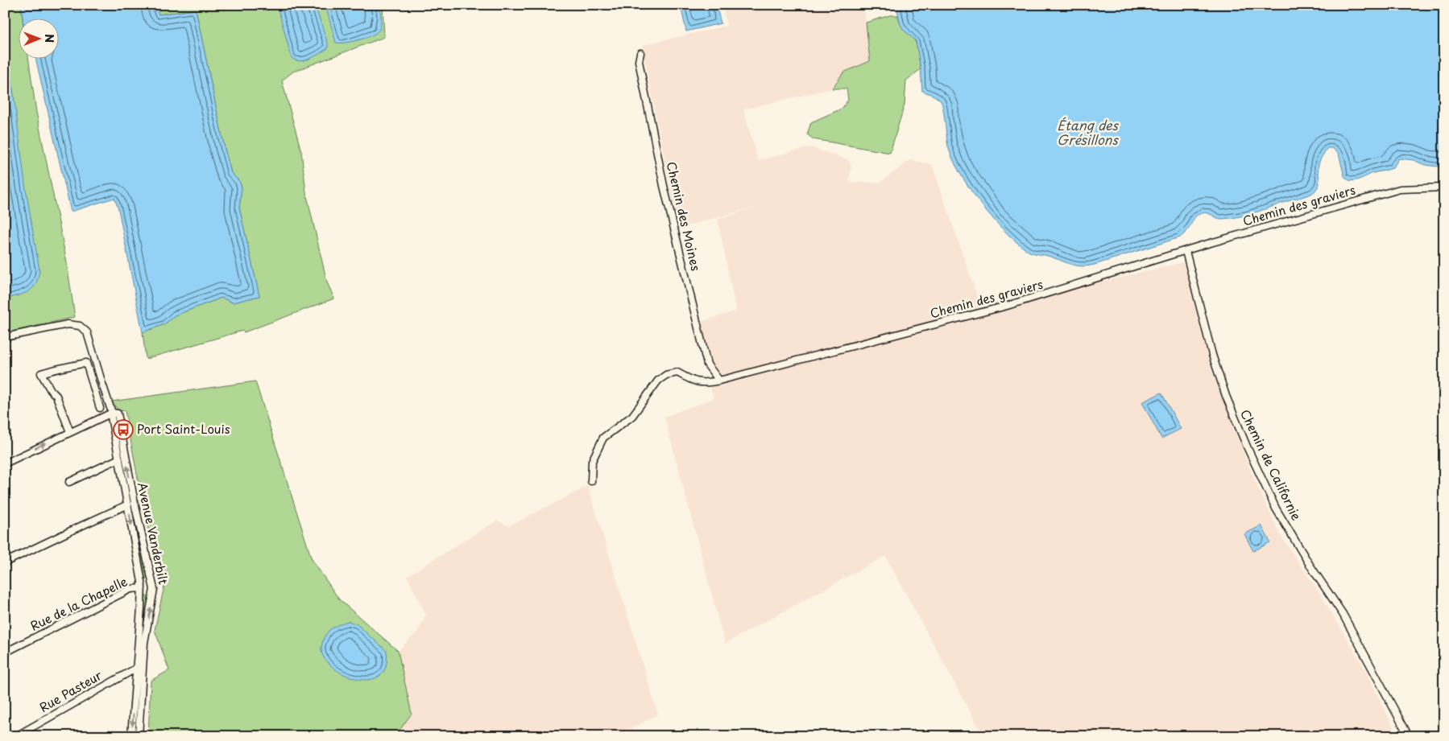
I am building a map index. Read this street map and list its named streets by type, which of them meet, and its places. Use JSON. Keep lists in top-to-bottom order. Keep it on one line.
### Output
{"streets":{"street":["Chemin des graviers","Chemin des Moines","Chemin de Californie","Avenue Vanderbilt","Rue de la Chapelle","Rue Pasteur"]},"crossings":[["Chemin des graviers","Chemin des Moines"],["Chemin des graviers","Chemin de Californie"],["Avenue Vanderbilt","Rue de la Chapelle"],["Avenue Vanderbilt","Rue Pasteur"]],"water":["Étang des Grésillons"],"places":{"bus stop":["Port Saint-Louis"]},"north":"right"}
